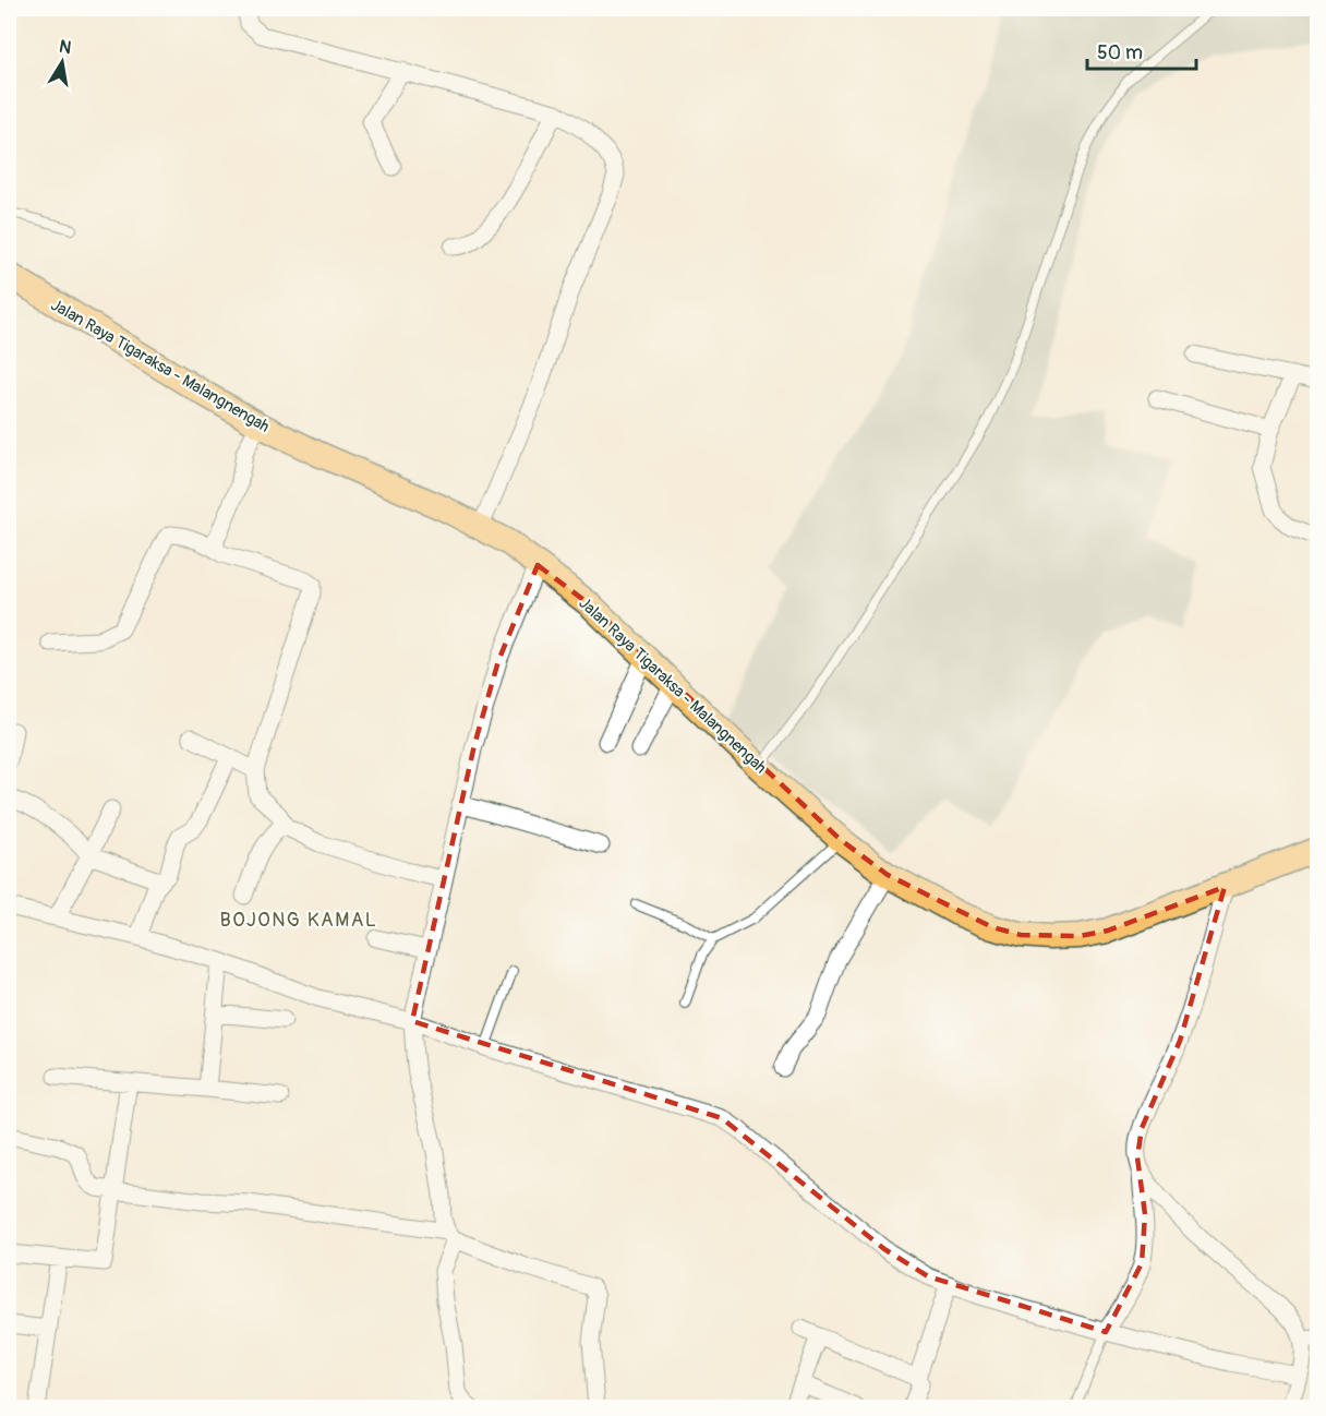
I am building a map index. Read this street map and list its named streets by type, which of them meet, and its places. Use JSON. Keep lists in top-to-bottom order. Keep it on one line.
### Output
{"streets":{"main road":["Jalan Raya Tigaraksa - Malangnengah"]},"districts":["BOJONG KAMAL"],"scale_bar":"50 m","north":"top"}
